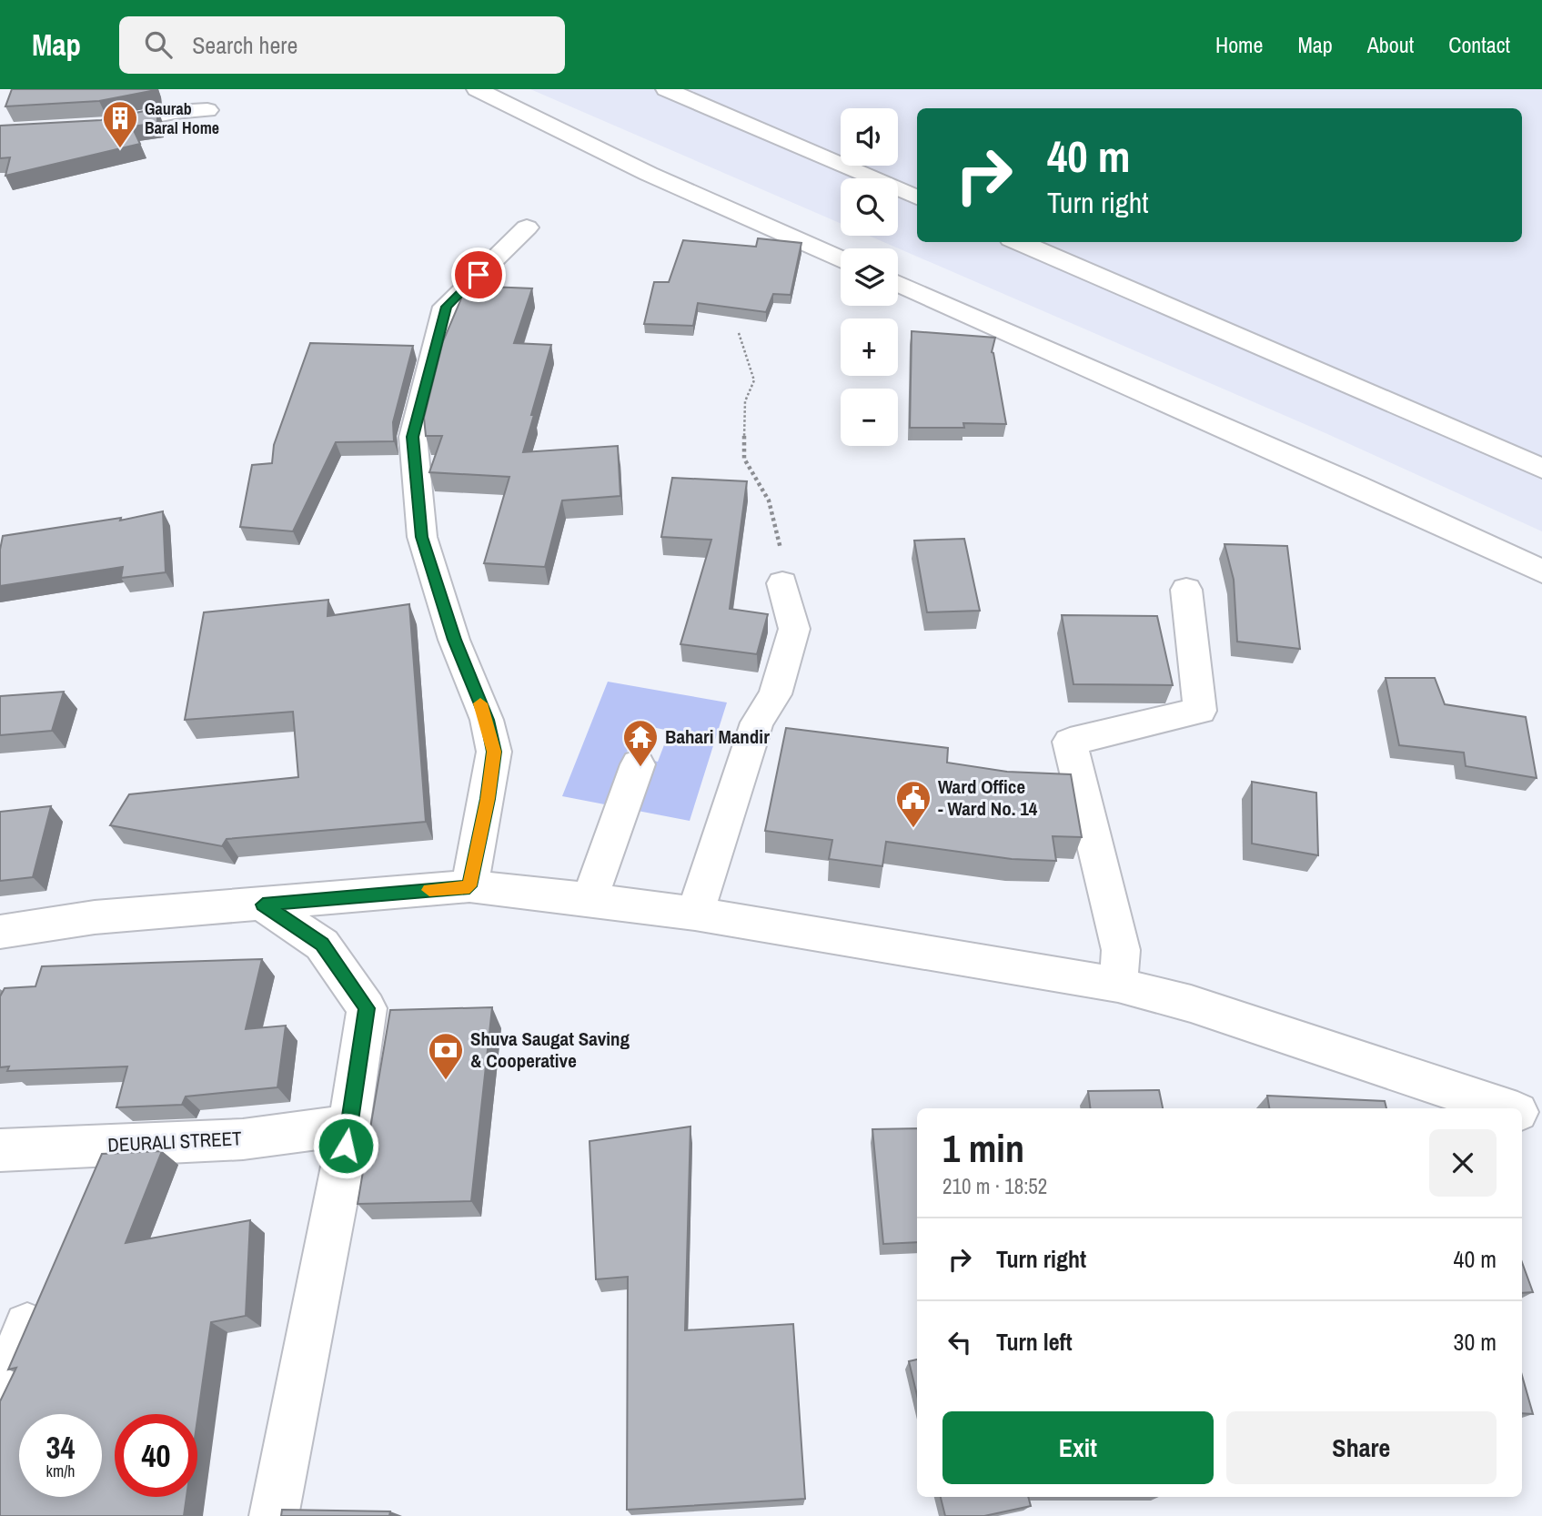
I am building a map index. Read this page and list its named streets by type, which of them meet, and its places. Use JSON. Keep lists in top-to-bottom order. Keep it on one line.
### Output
{"streets":{"street":["DEURALI STREET"]},"places":{"building":["Gaurab Baral Home"],"temple":["Bahari Mandir"],"public building":["Ward Office - Ward No. 14"],"bank":["Shuva Saugat Saving & Cooperative"]},"page":{"header":"Map","search":"Search here","nav":["Home","Map","About","Contact"],"map_buttons":["+","−"],"turn":["40 m","Turn right"],"heading":["1 min","210 m · 18:52"],"list":[{"name":"Turn right","value":"40 m"},{"name":"Turn left","value":"30 m"}],"buttons":["Exit","Share"],"speed":"34 km/h","limit":"40"}}
